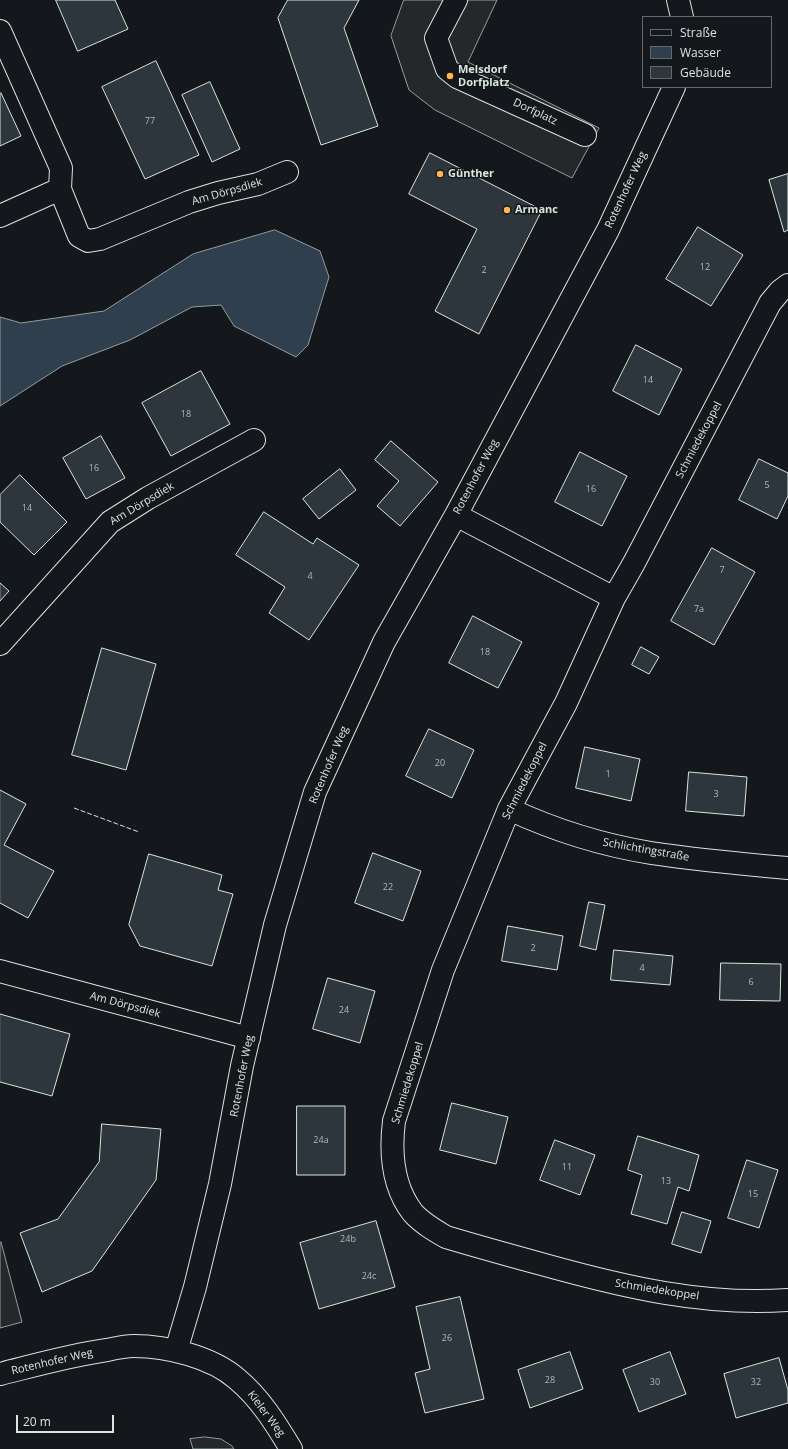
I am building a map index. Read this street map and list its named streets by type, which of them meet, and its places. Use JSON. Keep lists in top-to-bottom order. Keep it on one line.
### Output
{"streets":{"street":["Dorfplatz","Rotenhofer Weg","Am Dörpsdiek","Schmiedekoppel","Schlichtingstraße","Kieler Weg"]},"crossings":[["Rotenhofer Weg","Am Dörpsdiek"],["Rotenhofer Weg","Kieler Weg"],["Schmiedekoppel","Schlichtingstraße"]],"places":["Melsdorf Dorfplatz","Günther","Armanc"],"house_numbers":["77","12","2","14","18","16","5","16","14","7","4","7a","18","20","1","3","22","2","4","6","24","24a","11","13","15","24b","24c","26","28","30","32"],"legend":["Straße","Wasser","Gebäude"],"scale_bar":"20 m"}
